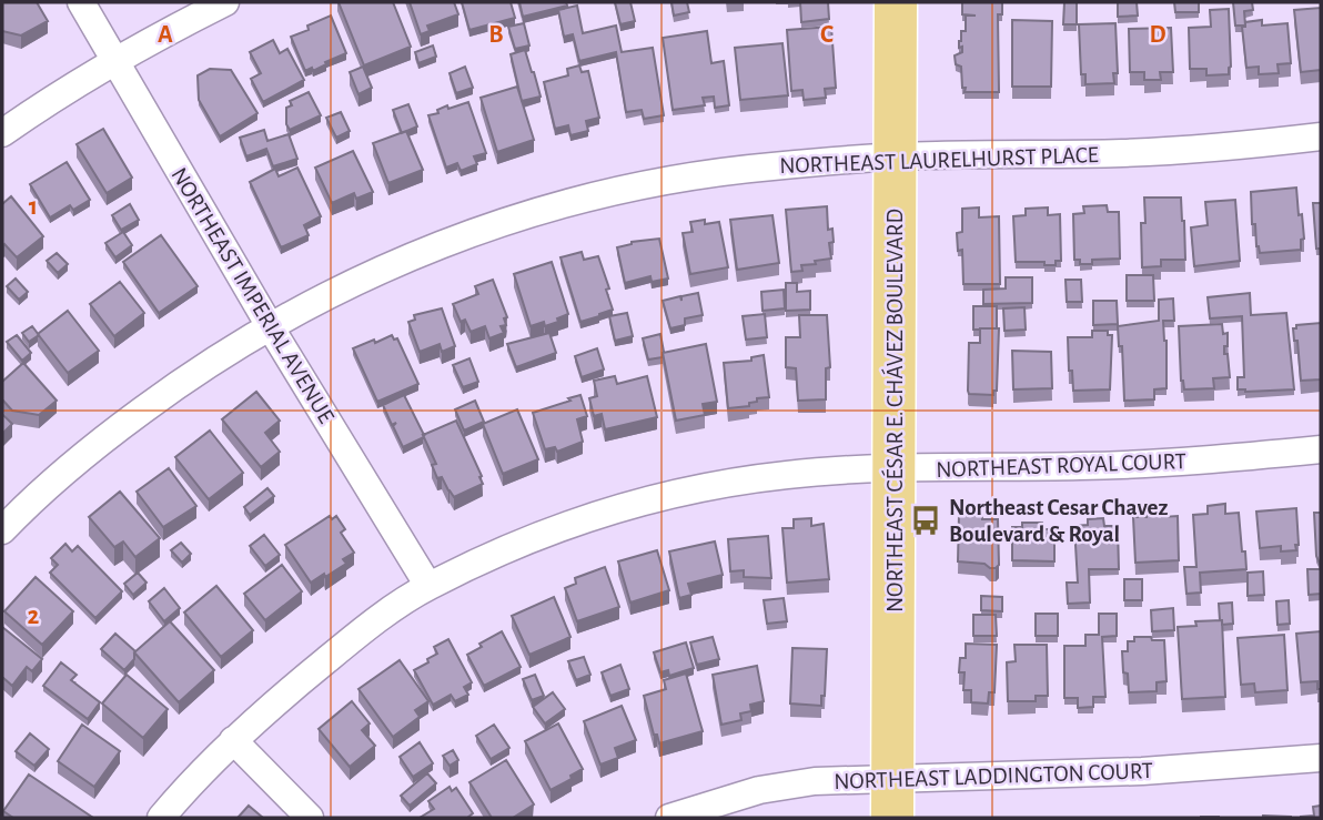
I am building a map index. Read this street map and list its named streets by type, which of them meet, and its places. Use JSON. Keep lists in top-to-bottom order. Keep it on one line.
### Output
{"streets":{"main road":["NORTHEAST CÉSAR E. CHÁVEZ BOULEVARD"],"street":["NORTHEAST LAURELHURST PLACE","NORTHEAST IMPERIAL AVENUE","NORTHEAST ROYAL COURT","NORTHEAST LADDINGTON COURT"]},"crossings":[["NORTHEAST LAURELHURST PLACE","NORTHEAST IMPERIAL AVENUE"],["NORTHEAST LAURELHURST PLACE","NORTHEAST CÉSAR E. CHÁVEZ BOULEVARD"],["NORTHEAST IMPERIAL AVENUE","NORTHEAST ROYAL COURT"],["NORTHEAST CÉSAR E. CHÁVEZ BOULEVARD","NORTHEAST ROYAL COURT"],["NORTHEAST CÉSAR E. CHÁVEZ BOULEVARD","NORTHEAST LADDINGTON COURT"]],"places":{"bus stop":["Northeast Cesar Chavez Boulevard & Royal"]},"grid":{"columns":["A","B","C","D"],"rows":["1","2"]}}
